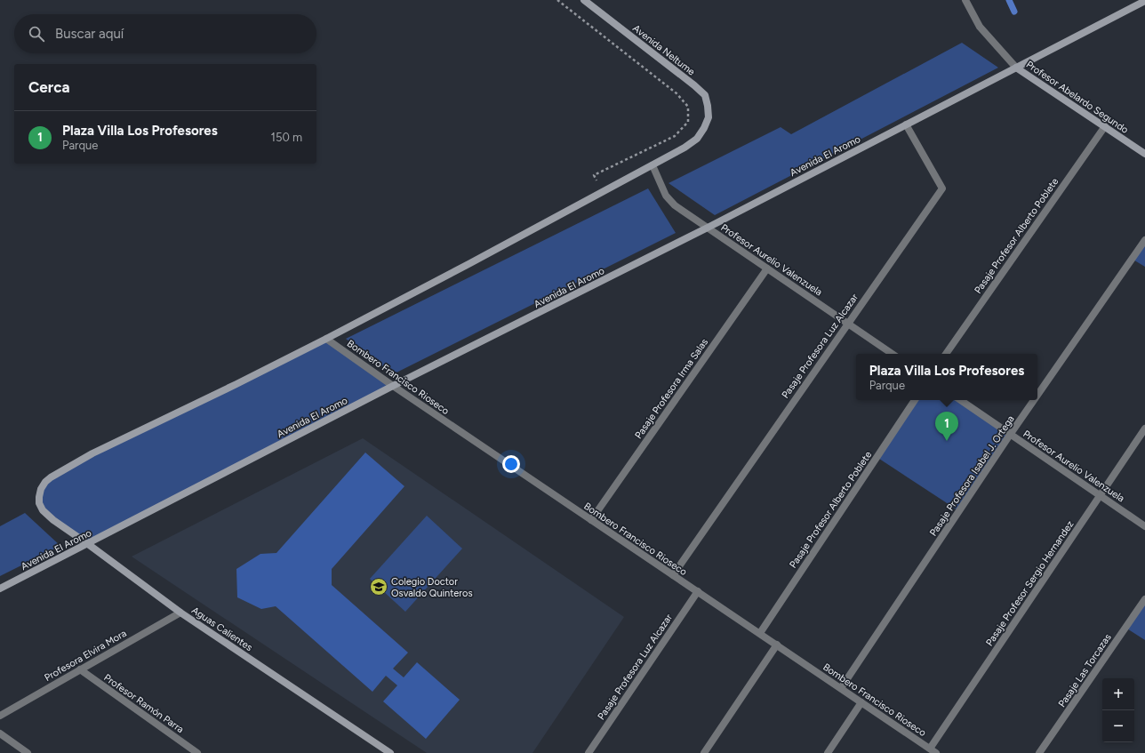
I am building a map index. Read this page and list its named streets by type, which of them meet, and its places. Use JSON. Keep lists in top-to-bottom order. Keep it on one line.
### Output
{"streets":{"street":["Avenida Neltume","Profesor Abelardo Segundo","Avenida El Aromo","Pasaje Profesor Alberto Poblete","Profesor Aurelio Valenzuela","Pasaje Profesora Luz Alcazar","Bombero Francisco Rioseco","Pasaje Profesora Irma Salas","Pasaje Profesora Isabel J. Ortega","Pasaje Profesor Sergio Hernandez","Aguas Calientes","Profesora Elvira Mora","Pasaje Las Torcazas","Profesor Ramón Parra"]},"crossings":[["Avenida Neltume","Profesor Aurelio Valenzuela"],["Profesor Abelardo Segundo","Avenida El Aromo"],["Profesor Abelardo Segundo","Pasaje Profesor Alberto Poblete"],["Avenida El Aromo","Profesor Aurelio Valenzuela"],["Avenida El Aromo","Pasaje Profesora Luz Alcazar"],["Avenida El Aromo","Bombero Francisco Rioseco"],["Avenida El Aromo","Aguas Calientes"],["Pasaje Profesor Alberto Poblete","Bombero Francisco Rioseco"],["Profesor Aurelio Valenzuela","Pasaje Profesora Luz Alcazar"],["Profesor Aurelio Valenzuela","Pasaje Profesora Irma Salas"],["Profesor Aurelio Valenzuela","Pasaje Profesora Isabel J. Ortega"],["Profesor Aurelio Valenzuela","Pasaje Profesor Sergio Hernandez"],["Pasaje Profesora Luz Alcazar","Bombero Francisco Rioseco"],["Bombero Francisco Rioseco","Pasaje Profesora Irma Salas"],["Bombero Francisco Rioseco","Pasaje Profesora Isabel J. Ortega"],["Bombero Francisco Rioseco","Pasaje Profesor Sergio Hernandez"],["Bombero Francisco Rioseco","Aguas Calientes"],["Aguas Calientes","Profesora Elvira Mora"],["Profesora Elvira Mora","Profesor Ramón Parra"]],"places":{"school or university":["Colegio Doctor Osvaldo Quinteros"]},"page":{"search":"Buscar aquí","heading":"Cerca","list":[{"mark":"1","name":"Plaza Villa Los Profesores","note":"Parque","value":"150 m"}],"popup":["Plaza Villa Los Profesores","Parque"],"pins":"1","map_buttons":["+","−"]}}
